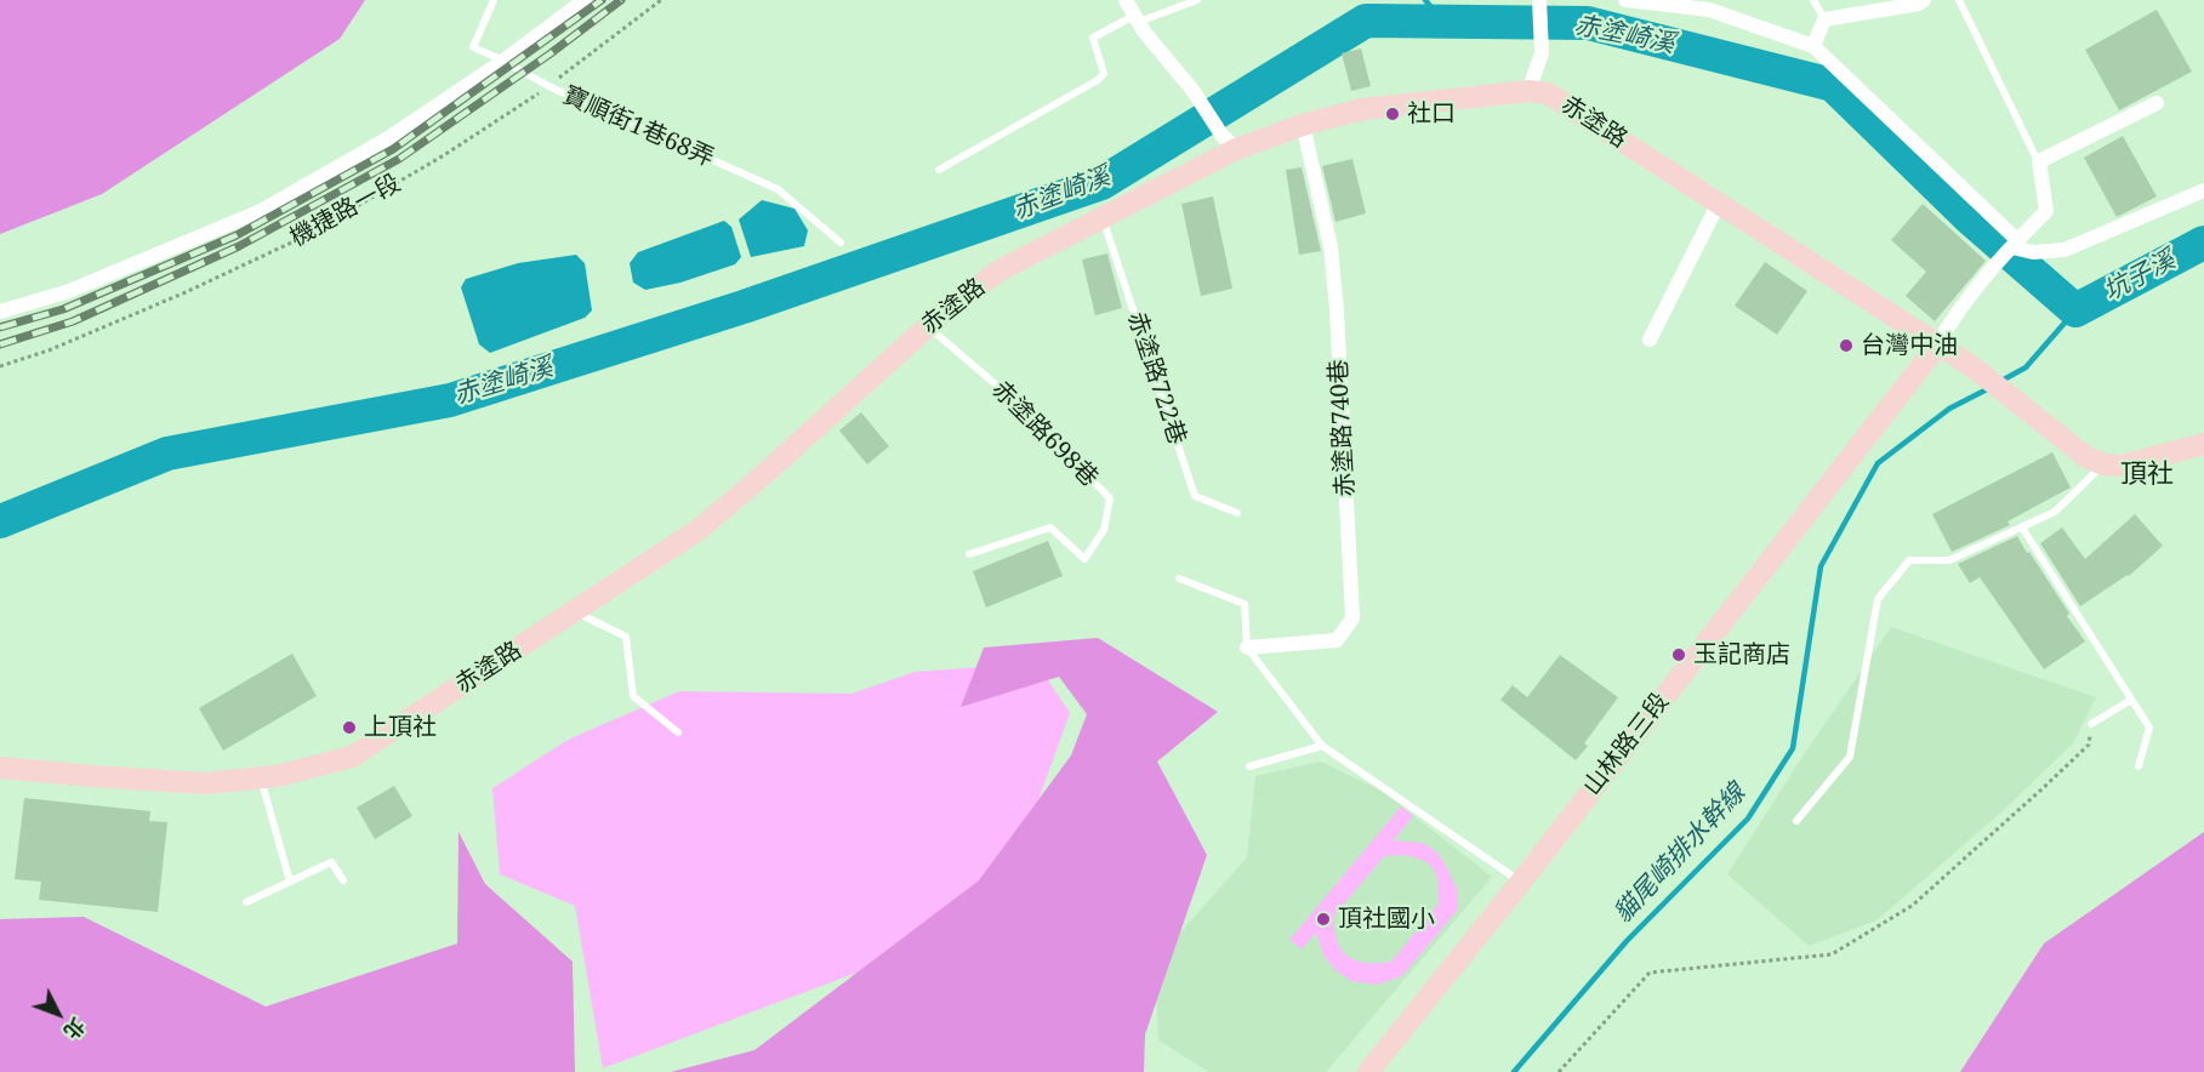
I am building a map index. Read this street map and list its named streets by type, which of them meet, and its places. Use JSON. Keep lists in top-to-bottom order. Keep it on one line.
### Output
{"streets":{"street":["赤塗路","機捷路一段","赤塗路740巷","山林路三段"],"lane":["寶順街1巷68弄","赤塗路722巷","赤塗路698巷"]},"crossings":[["赤塗路","赤塗路722巷"],["赤塗路","赤塗路740巷"],["赤塗路","赤塗路698巷"],["赤塗路","山林路三段"],["寶順街1巷68弄","機捷路一段"]],"districts":["頂社"],"water":["赤塗崎溪","坑子溪","貓尾崎排水幹線"],"places":["社口","台灣中油","玉記商店","上頂社","頂社國小"],"north":"bottom right"}
